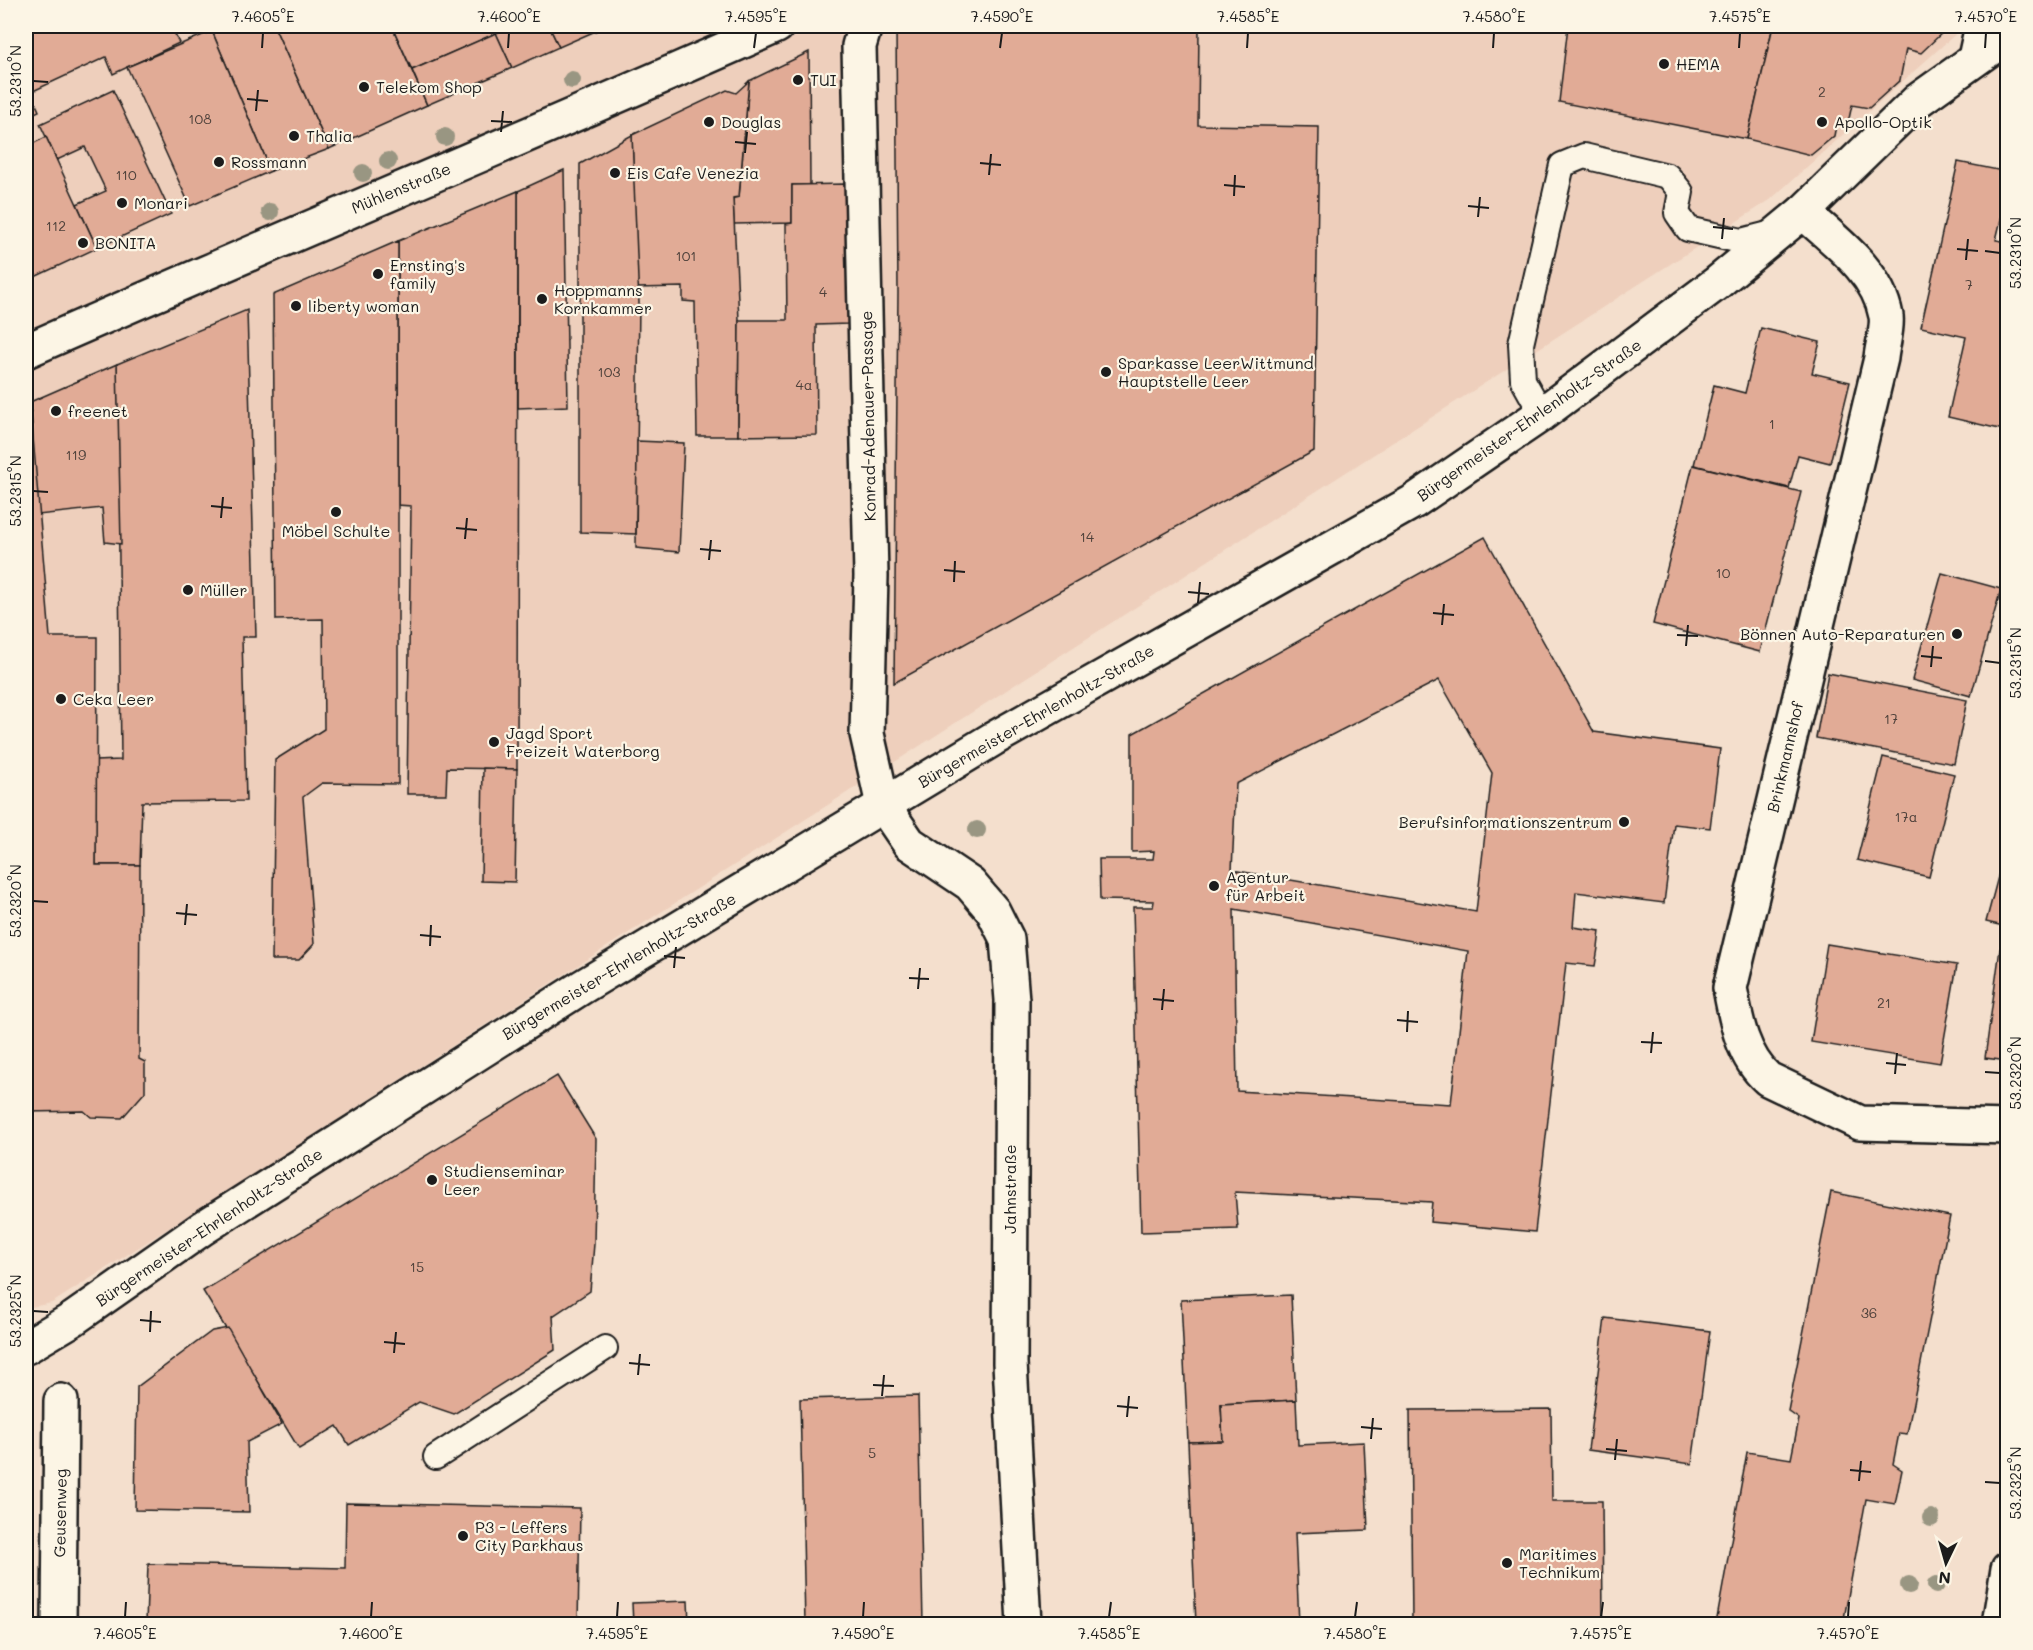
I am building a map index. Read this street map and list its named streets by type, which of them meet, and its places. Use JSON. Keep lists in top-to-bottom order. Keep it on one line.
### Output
{"streets":{"street":["Mühlenstraße","Konrad-Adenauer-Passage","Bürgermeister-Ehrlenholtz-Straße","Brinkmannshof","Jahnstraße","Geusenweg"]},"crossings":[["Konrad-Adenauer-Passage","Bürgermeister-Ehrlenholtz-Straße"],["Konrad-Adenauer-Passage","Jahnstraße"],["Bürgermeister-Ehrlenholtz-Straße","Brinkmannshof"],["Bürgermeister-Ehrlenholtz-Straße","Jahnstraße"]],"places":["HEMA","TUI","Telekom Shop","Douglas","Apollo-Optik","Thalia","Rossmann","Eis Cafe Venezia","Monari","BONITA","Ernsting's family","Hoppmanns Kornkammer","liberty woman","Sparkasse LeerWittmund Hauptstelle Leer","freenet","Möbel Schulte","Müller","Bönnen Auto-Reparaturen","Ceka Leer","Jagd Sport Freizeit Waterborg","Berufsinformationszentrum","Agentur für Arbeit","Studienseminar Leer","P3 - Leffers City Parkhaus","Maritimes Technikum"],"house_numbers":["2","108","110","112","101","7","4","103","4a","1","119","14","10","17","17a","21","15","36","5"],"north":"bottom","coordinates":["7.4605°E","7.4600°E","7.4595°E","7.4590°E","7.4585°E","7.4580°E","7.4575°E","7.4570°E","53.2310°N","53.2315°N","53.2320°N","53.2325°N"]}
